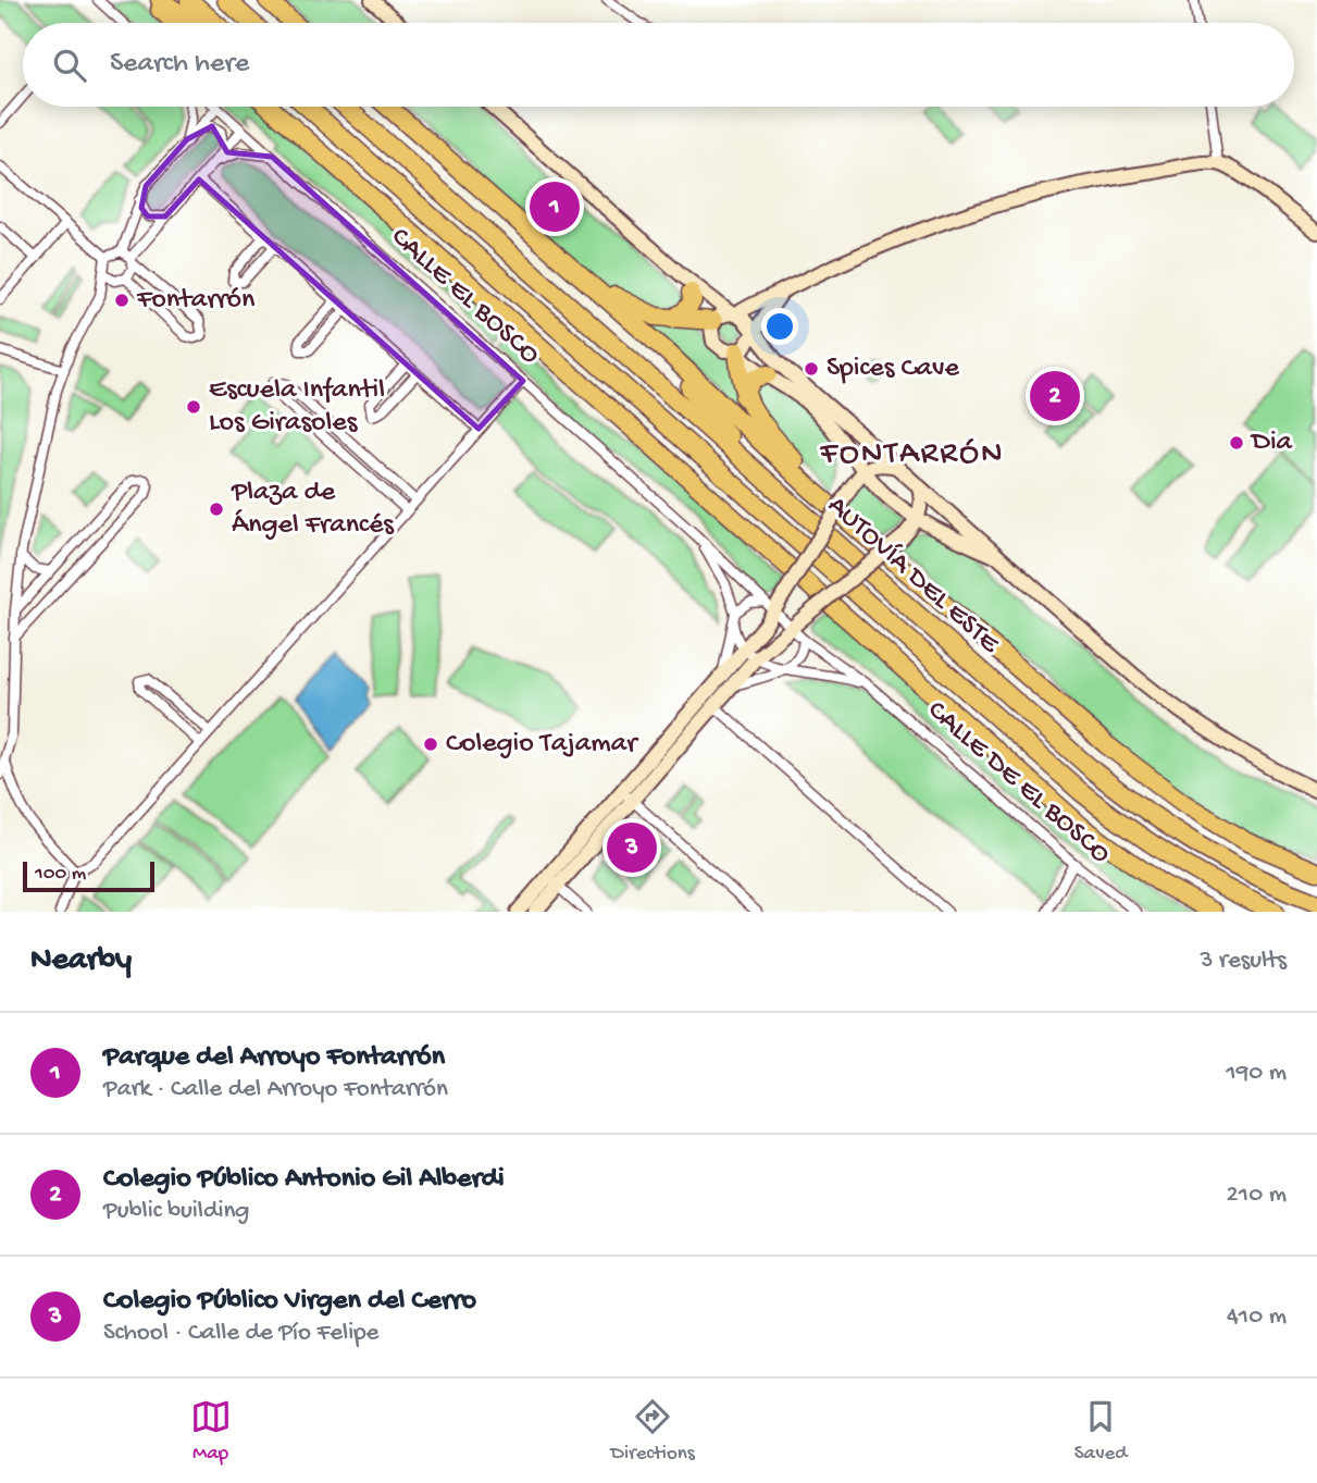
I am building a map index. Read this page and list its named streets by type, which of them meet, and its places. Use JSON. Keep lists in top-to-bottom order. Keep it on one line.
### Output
{"streets":{"highway":["AUTOVÍA DEL ESTE"],"street":["CALLE EL BOSCO","CALLE DE EL BOSCO"]},"crossings":[["CALLE EL BOSCO","CALLE DE EL BOSCO"]],"districts":["FONTARRÓN"],"places":["Fontarrón","Spices Cave","Escuela Infantil Los Girasoles","Dia","Plaza de Ángel Francés","Colegio Tajamar"],"scale_bar":"100 m","page":{"search":"Search here","pins":["1","2","3"],"scale":"100 m","heading":["Nearby","3 results"],"list":[{"mark":"1","name":"Parque del Arroyo Fontarrón","note":"Park · Calle del Arroyo Fontarrón","value":"190 m"},{"mark":"2","name":"Colegio Público Antonio Gil Alberdi","note":"Public building","value":"210 m"},{"mark":"3","name":"Colegio Público Virgen del Cerro","note":"School · Calle de Pío Felipe","value":"410 m"}],"nav":["Map","Directions","Saved"]}}
